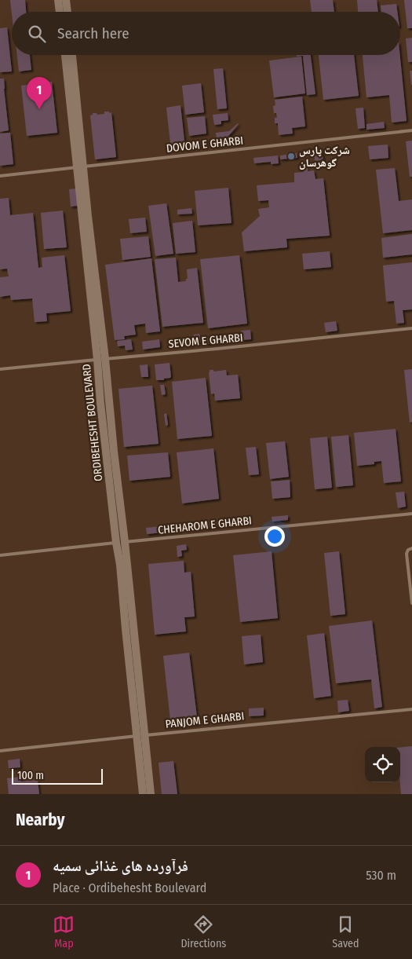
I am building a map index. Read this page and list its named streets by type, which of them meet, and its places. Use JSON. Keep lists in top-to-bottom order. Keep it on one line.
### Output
{"streets":{"street":["ORDIBEHESHT BOULEVARD"],"lane":["DOVOM E GHARBI","SEVOM E GHARBI","CHEHAROM E GHARBI","PANJOM E GHARBI"]},"crossings":[["DOVOM E GHARBI","ORDIBEHESHT BOULEVARD"],["SEVOM E GHARBI","ORDIBEHESHT BOULEVARD"],["ORDIBEHESHT BOULEVARD","CHEHAROM E GHARBI"],["ORDIBEHESHT BOULEVARD","PANJOM E GHARBI"]],"places":["شرکت پارس گوهرسان"],"scale_bar":"100 m","page":{"search":"Search here","pins":"1","scale":"100 m","heading":"Nearby","list":[{"mark":"1","name":"فرآورده های غذائی سمیه","note":"Place · Ordibehesht Boulevard","value":"530 m"}],"nav":["Map","Directions","Saved"]}}
